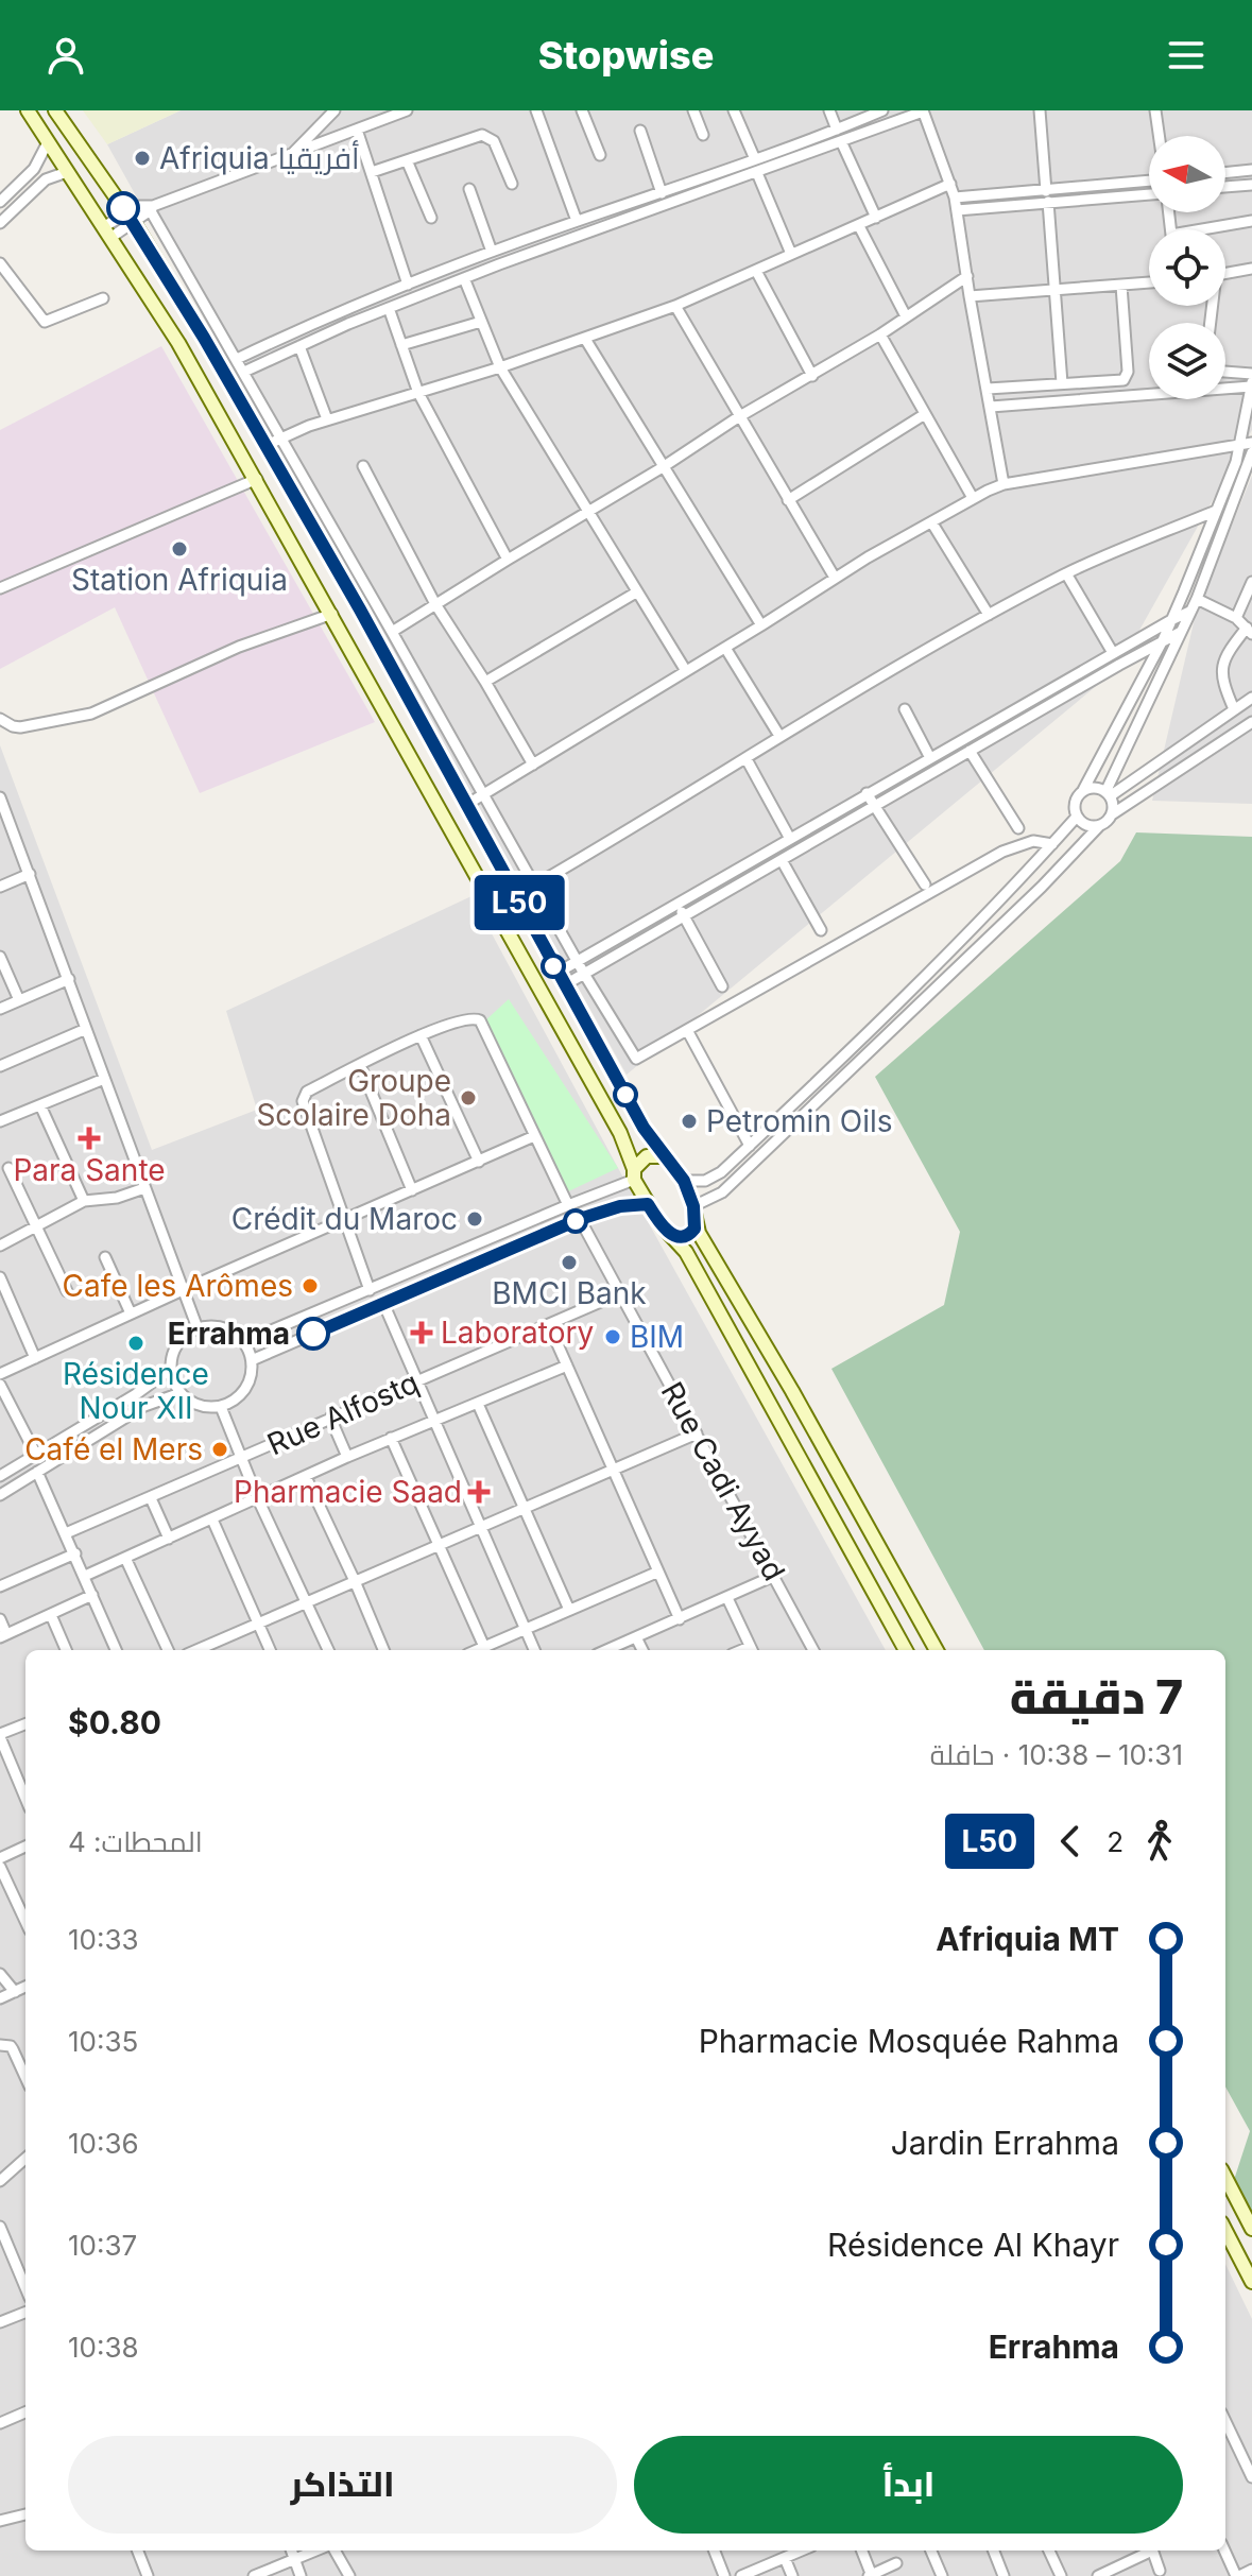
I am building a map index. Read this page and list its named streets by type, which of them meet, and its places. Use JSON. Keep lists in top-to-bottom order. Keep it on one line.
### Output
{"streets":{"street":["Rue Alfostq","Rue Cadi Ayyad"]},"crossings":[["Rue Alfostq","Rue Cadi Ayyad"]],"places":{"other":["Afriquia أفريقيا","Station Afriquia","Groupe Scolaire Doha","Petromin Oils","Crédit du Maroc","BMCI Bank","Cafe les Arômes","Errahma","BIM","Résidence Nour XII","Café el Mers"],"health":["Para Sante","Laboratory","Pharmacie Saad"]},"lines":["bus line L50"],"north":"left","page":{"header":"Stopwise","on_map":"L50","heading":["7 دقيقة","10:31 – 10:38 · حافلة","$0.80"],"legs":["2","L50","المحطات: 4"],"list":[{"name":"Afriquia MT","value":"10:33"},{"name":"Pharmacie Mosquée Rahma","value":"10:35"},{"name":"Jardin Errahma","value":"10:36"},{"name":"Résidence Al Khayr","value":"10:37"},{"name":"Errahma","value":"10:38"}],"buttons":["ابدأ","التذاكر"]}}
